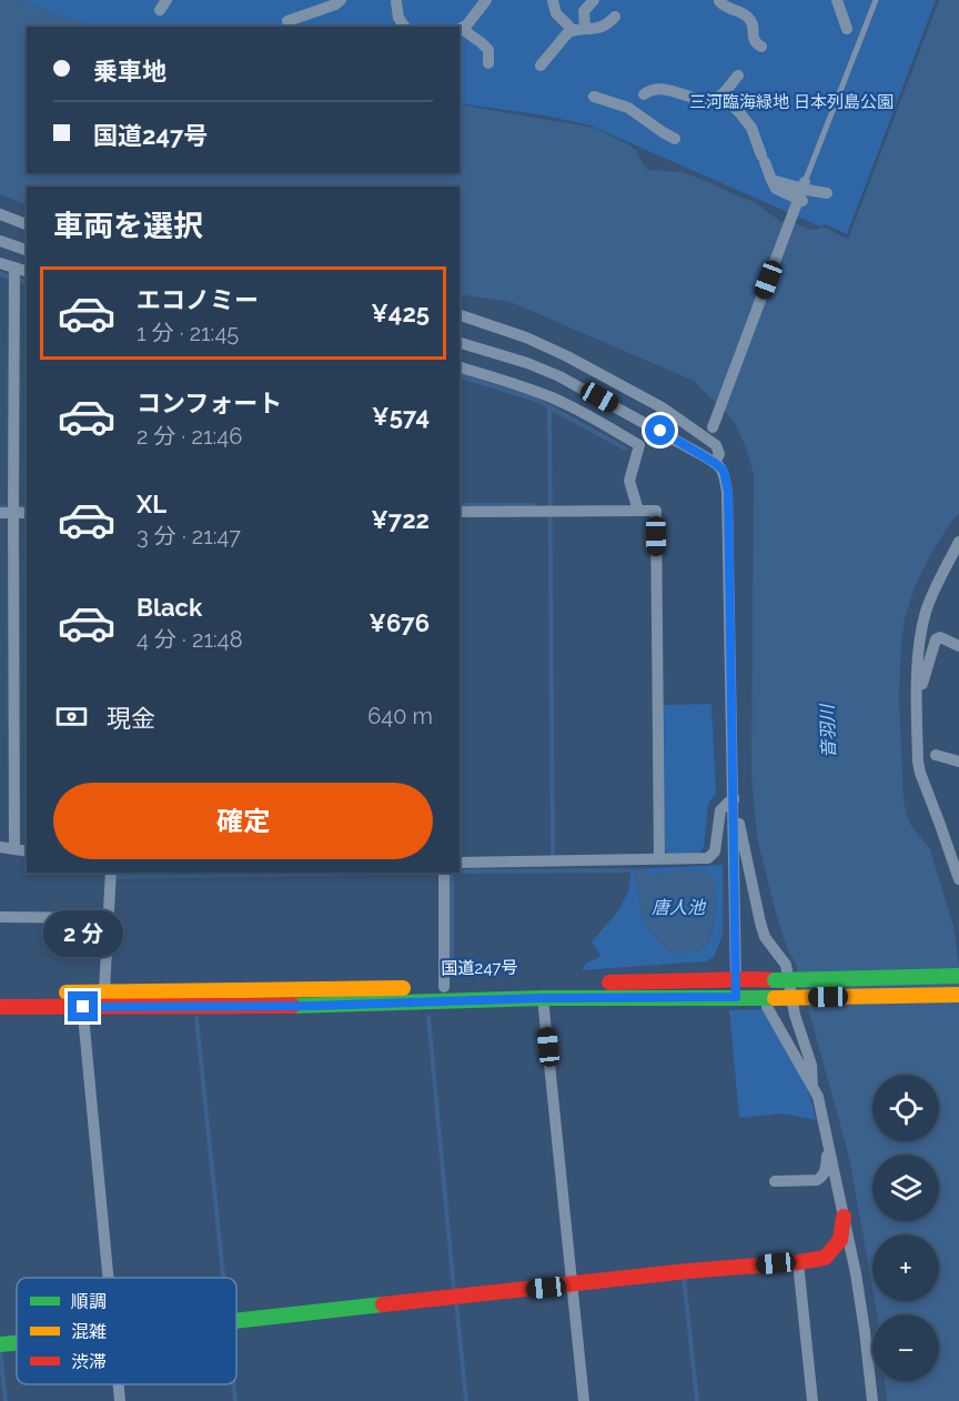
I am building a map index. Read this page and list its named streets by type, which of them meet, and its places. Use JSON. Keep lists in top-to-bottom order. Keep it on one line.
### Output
{"streets":{"main road":["国道247号"]},"water":["音羽川","唐人池"],"parks":["三河臨海緑地 日本列島公園"],"legend":["順調","混雑","渋滞"],"page":{"banner":["乗車地","国道247号"],"heading":"車両を選択","list":[{"name":"エコノミー","note":"1 分 · 21:45","value":"¥425"},{"name":"コンフォート","note":"2 分 · 21:46","value":"¥574"},{"name":"XL","note":"3 分 · 21:47","value":"¥722"},{"name":"Black","note":"4 分 · 21:48","value":"¥676"}],"pay":["現金","640 m"],"buttons":"確定","bubble":"2 分","map_buttons":["+","−"]}}
